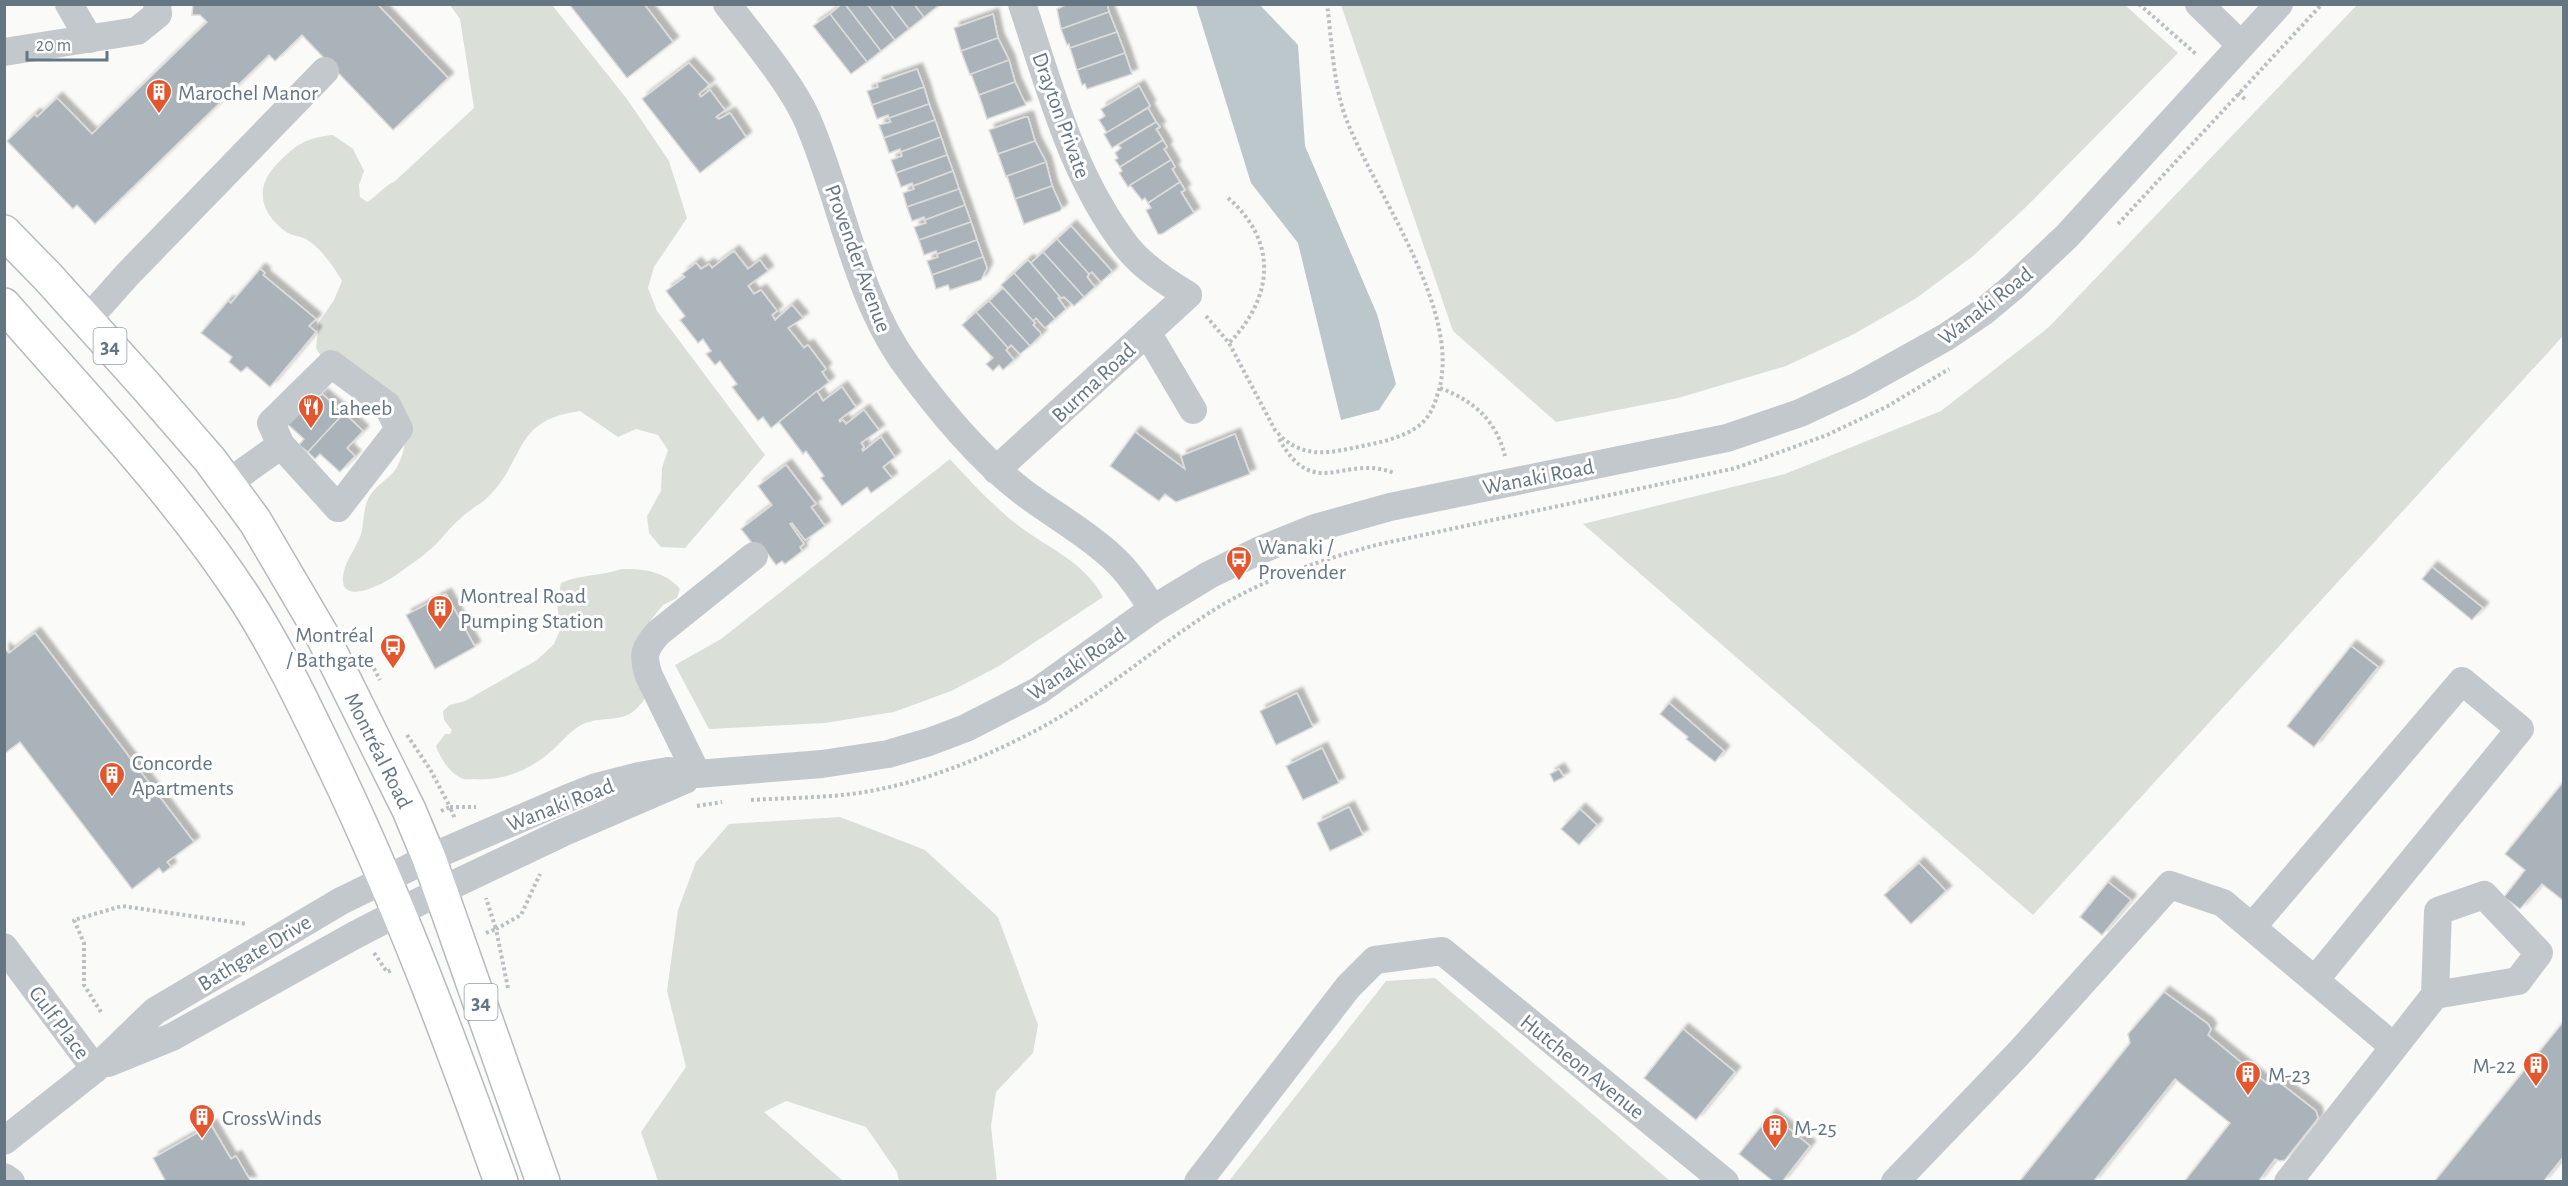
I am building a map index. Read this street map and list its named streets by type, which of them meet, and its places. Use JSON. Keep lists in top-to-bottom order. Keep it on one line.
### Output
{"streets":{"main road":["34","Montréal Road"],"street":["Drayton Private","Provender Avenue","Wanaki Road","Burma Road","Bathgate Drive","Gulf Place","Hutcheon Avenue"]},"crossings":[["Drayton Private","Burma Road"],["Provender Avenue","Wanaki Road"],["Provender Avenue","Burma Road"],["Wanaki Road","Montréal Road"],["Wanaki Road","Bathgate Drive"],["34","Bathgate Drive"],["Montréal Road","Bathgate Drive"],["Bathgate Drive","Gulf Place"]],"places":{"building":["Marochel Manor","Montreal Road Pumping Station","Concorde Apartments","M-22","M-23","CrossWinds","M-25"],"restaurant":["Laheeb"],"bus stop":["Wanaki / Provender","Montréal / Bathgate"]},"scale_bar":"20 m"}
